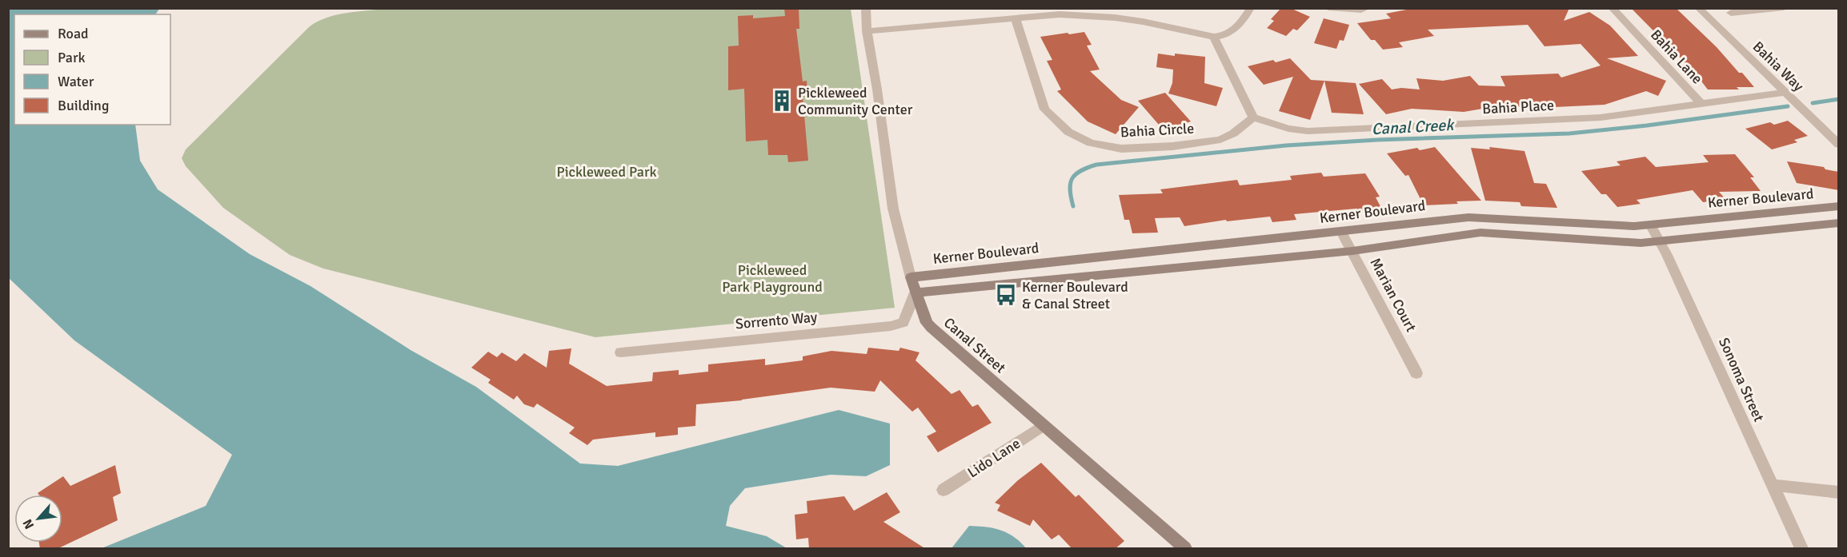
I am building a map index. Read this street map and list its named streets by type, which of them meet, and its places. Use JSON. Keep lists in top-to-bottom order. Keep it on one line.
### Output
{"streets":{"street":["Bahia Lane","Bahia Way","Bahia Place","Bahia Circle","Kerner Boulevard","Marian Court","Sorrento Way","Canal Street","Sonoma Street","Lido Lane"]},"crossings":[["Bahia Lane","Bahia Place"],["Bahia Way","Bahia Place"],["Bahia Place","Bahia Circle"],["Kerner Boulevard","Marian Court"],["Kerner Boulevard","Canal Street"],["Kerner Boulevard","Sonoma Street"],["Sorrento Way","Canal Street"],["Canal Street","Lido Lane"]],"water":["Canal Creek"],"parks":["Pickleweed Park","Pickleweed Park Playground"],"places":{"building":["Pickleweed Community Center"],"bus stop":["Kerner Boulevard & Canal Street"]},"legend":["Road","Park","Water","Building"],"north":"bottom left"}
